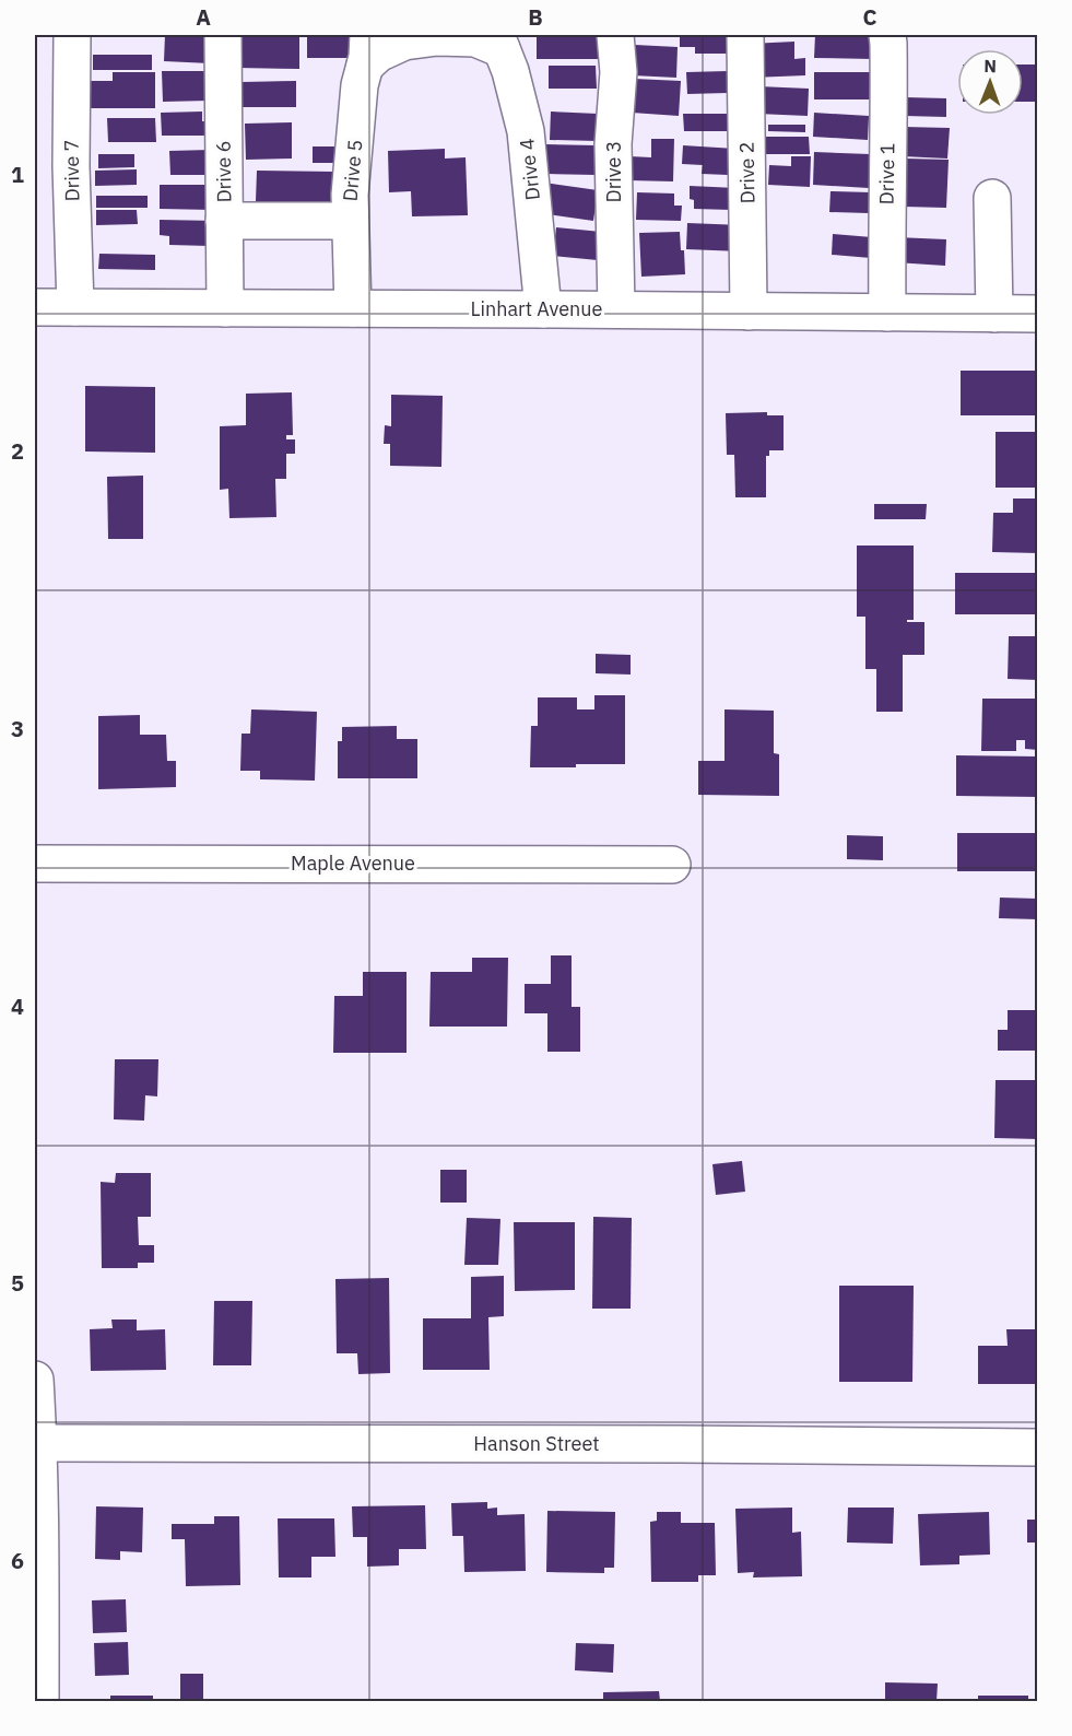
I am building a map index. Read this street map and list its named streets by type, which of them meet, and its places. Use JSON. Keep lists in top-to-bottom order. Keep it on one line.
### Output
{"streets":{"street":["Drive 4","Drive 7","Drive 5","Drive 6","Drive 3","Drive 2","Drive 1","Linhart Avenue","Maple Avenue","Hanson Street"]},"crossings":[["Drive 4","Linhart Avenue"],["Drive 7","Linhart Avenue"],["Drive 5","Linhart Avenue"],["Drive 6","Linhart Avenue"],["Drive 3","Linhart Avenue"],["Drive 2","Linhart Avenue"],["Drive 1","Linhart Avenue"]],"north":"top","grid":{"columns":["A","B","C"],"rows":["1","2","3","4","5","6"]}}
